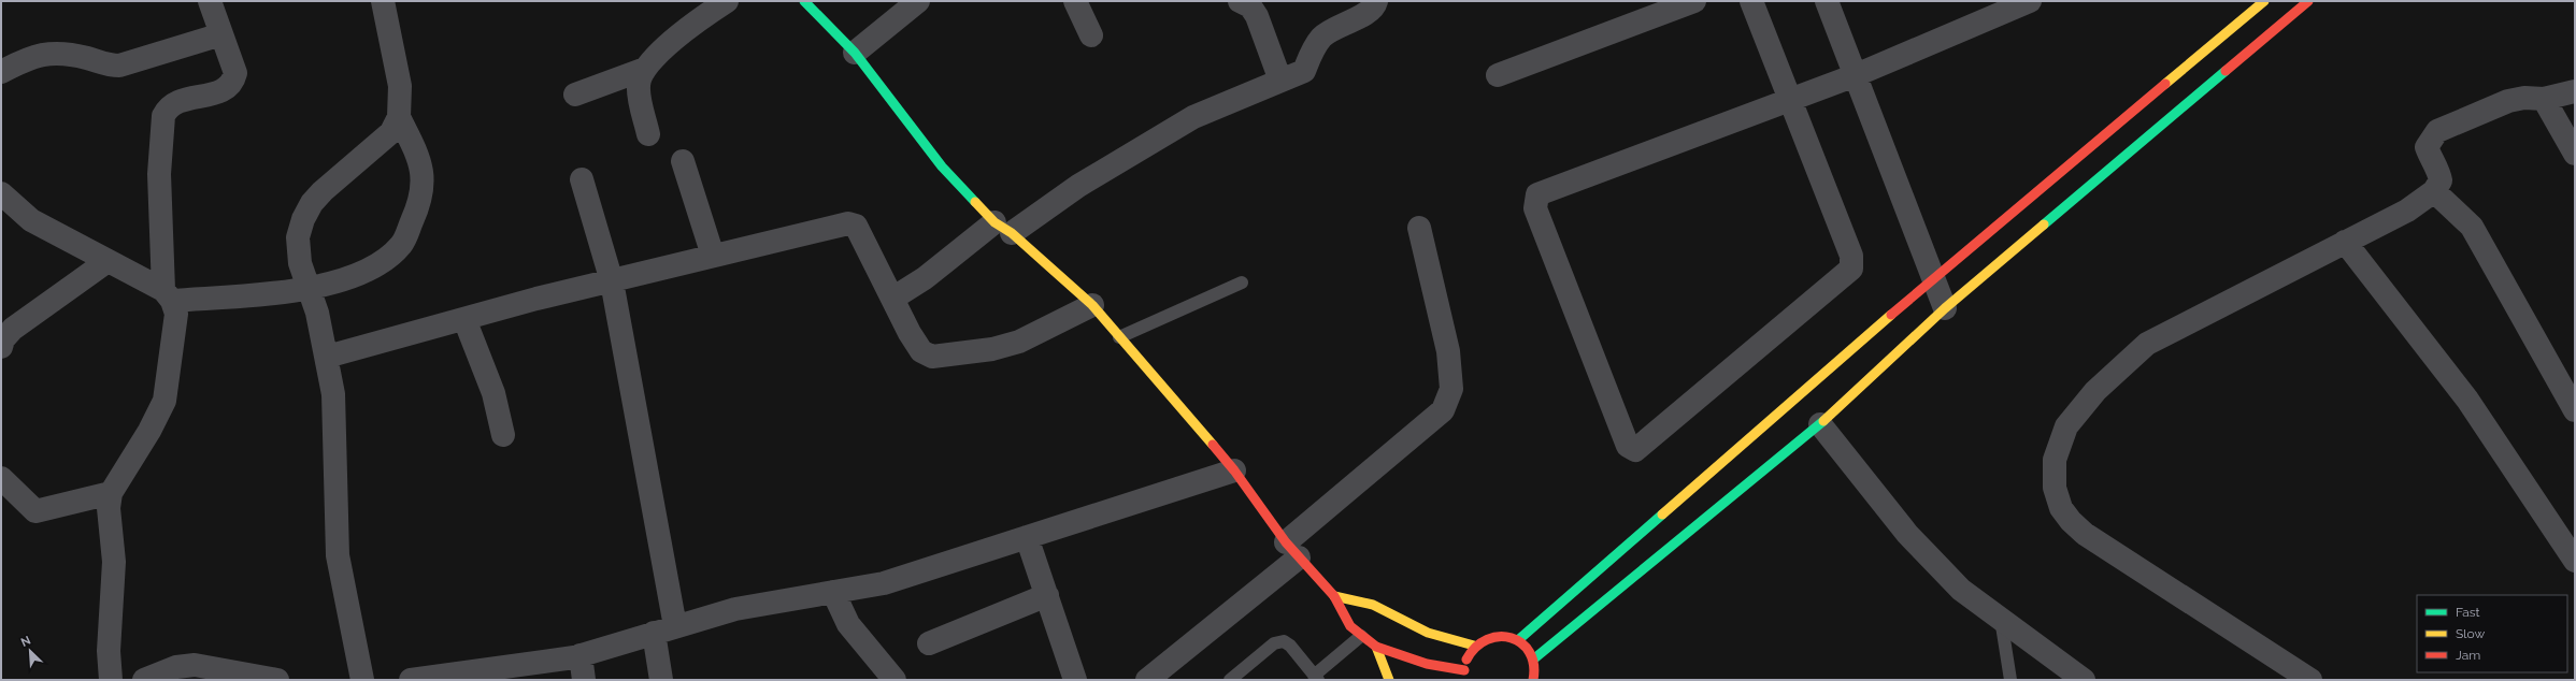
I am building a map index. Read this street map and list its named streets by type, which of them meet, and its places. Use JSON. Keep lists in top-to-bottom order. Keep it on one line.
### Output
{"legend":["Fast","Slow","Jam"],"north":"top left"}
